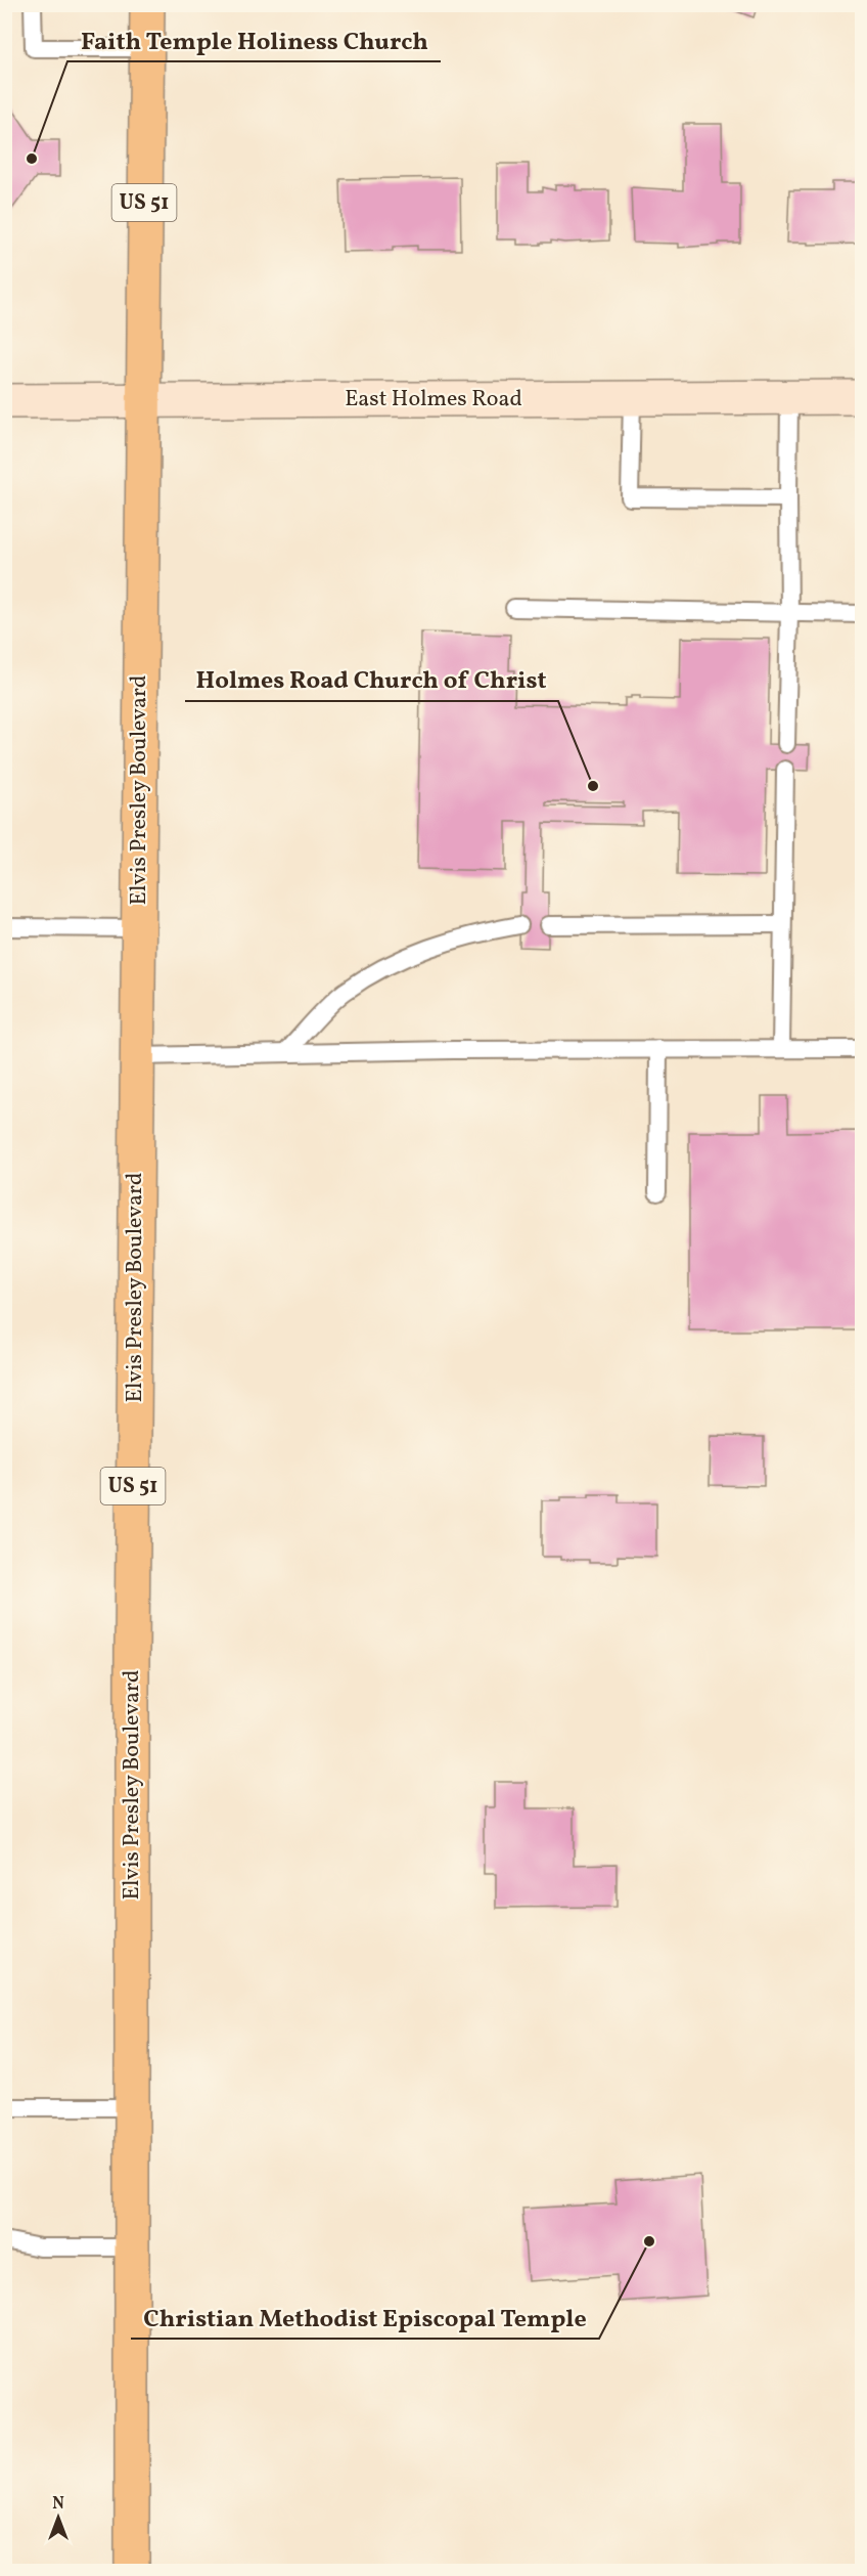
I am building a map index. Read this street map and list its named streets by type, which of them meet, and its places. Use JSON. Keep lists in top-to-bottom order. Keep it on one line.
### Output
{"streets":{"main road":["US 51","East Holmes Road","Elvis Presley Boulevard"]},"crossings":[["East Holmes Road","Elvis Presley Boulevard"]],"places":["Faith Temple Holiness Church","Holmes Road Church of Christ","Christian Methodist Episcopal Temple"],"north":"top"}
